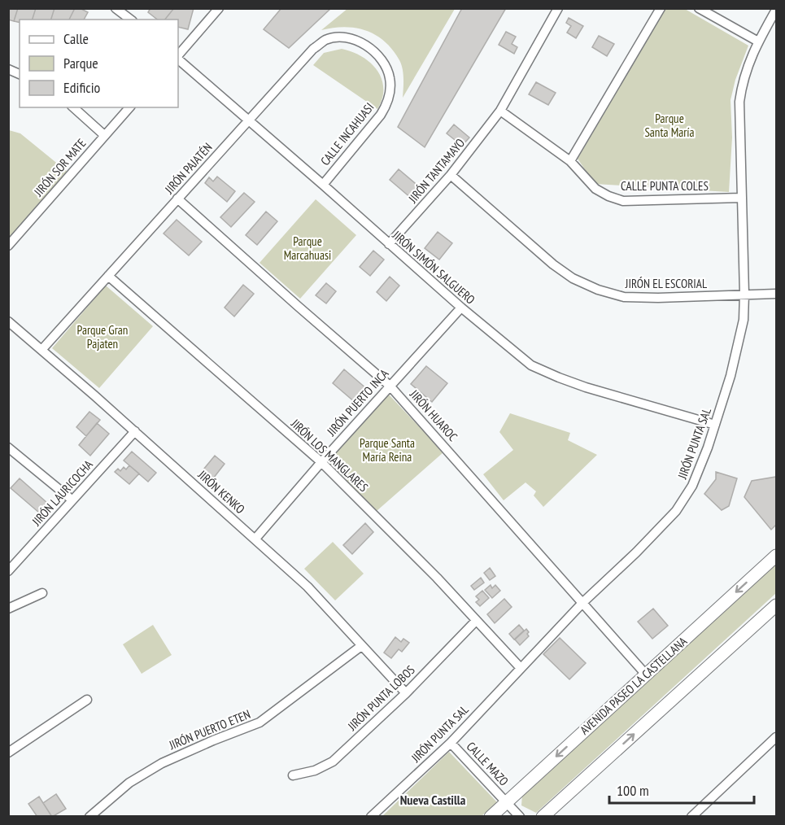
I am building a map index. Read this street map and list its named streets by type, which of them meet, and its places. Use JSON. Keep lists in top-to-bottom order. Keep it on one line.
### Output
{"streets":{"main road":["AVENIDA PASEO LA CASTELLANA"],"street":["CALLE INCAHUASI","JIRÓN SOR MATE","JIRÓN PAJATÉN","JIRÓN TANTAMAYO","CALLE PUNTA COLES","JIRÓN SIMÓN SALGUERO","JIRÓN EL ESCORIAL","JIRÓN PUERTO INCA","JIRÓN HUAROC","JIRÓN PUNTA SAL","JIRÓN LOS MANGLARES","JIRÓN KENKO","JIRÓN LAURICOCHA","JIRÓN PUNTA LOBOS","JIRÓN PUERTO ETEN","CALLE MAZO"]},"crossings":[["CALLE INCAHUASI","JIRÓN PAJATÉN"],["CALLE INCAHUASI","JIRÓN SIMÓN SALGUERO"],["JIRÓN PAJATÉN","JIRÓN SIMÓN SALGUERO"],["JIRÓN PAJATÉN","JIRÓN HUAROC"],["JIRÓN PAJATÉN","JIRÓN LOS MANGLARES"],["JIRÓN PAJATÉN","JIRÓN KENKO"],["JIRÓN TANTAMAYO","CALLE PUNTA COLES"],["JIRÓN TANTAMAYO","JIRÓN SIMÓN SALGUERO"],["JIRÓN TANTAMAYO","JIRÓN EL ESCORIAL"],["CALLE PUNTA COLES","JIRÓN PUNTA SAL"],["JIRÓN SIMÓN SALGUERO","JIRÓN PUERTO INCA"],["JIRÓN SIMÓN SALGUERO","JIRÓN PUNTA SAL"],["JIRÓN EL ESCORIAL","JIRÓN PUNTA SAL"],["JIRÓN PUERTO INCA","JIRÓN HUAROC"],["JIRÓN PUERTO INCA","JIRÓN LOS MANGLARES"],["JIRÓN PUERTO INCA","JIRÓN KENKO"],["JIRÓN HUAROC","JIRÓN PUNTA SAL"],["JIRÓN HUAROC","AVENIDA PASEO LA CASTELLANA"],["JIRÓN PUNTA SAL","JIRÓN LOS MANGLARES"],["JIRÓN PUNTA SAL","CALLE MAZO"],["JIRÓN LOS MANGLARES","JIRÓN PUNTA LOBOS"],["JIRÓN KENKO","JIRÓN LAURICOCHA"],["JIRÓN KENKO","JIRÓN PUNTA LOBOS"],["JIRÓN KENKO","JIRÓN PUERTO ETEN"],["AVENIDA PASEO LA CASTELLANA","CALLE MAZO"]],"districts":["Nueva Castilla"],"parks":["Parque Santa María","Parque Marcahuasi","Parque Gran Pajaten","Parque Santa María Reina"],"legend":["Calle","Parque","Edificio"],"scale_bar":"100 m"}
